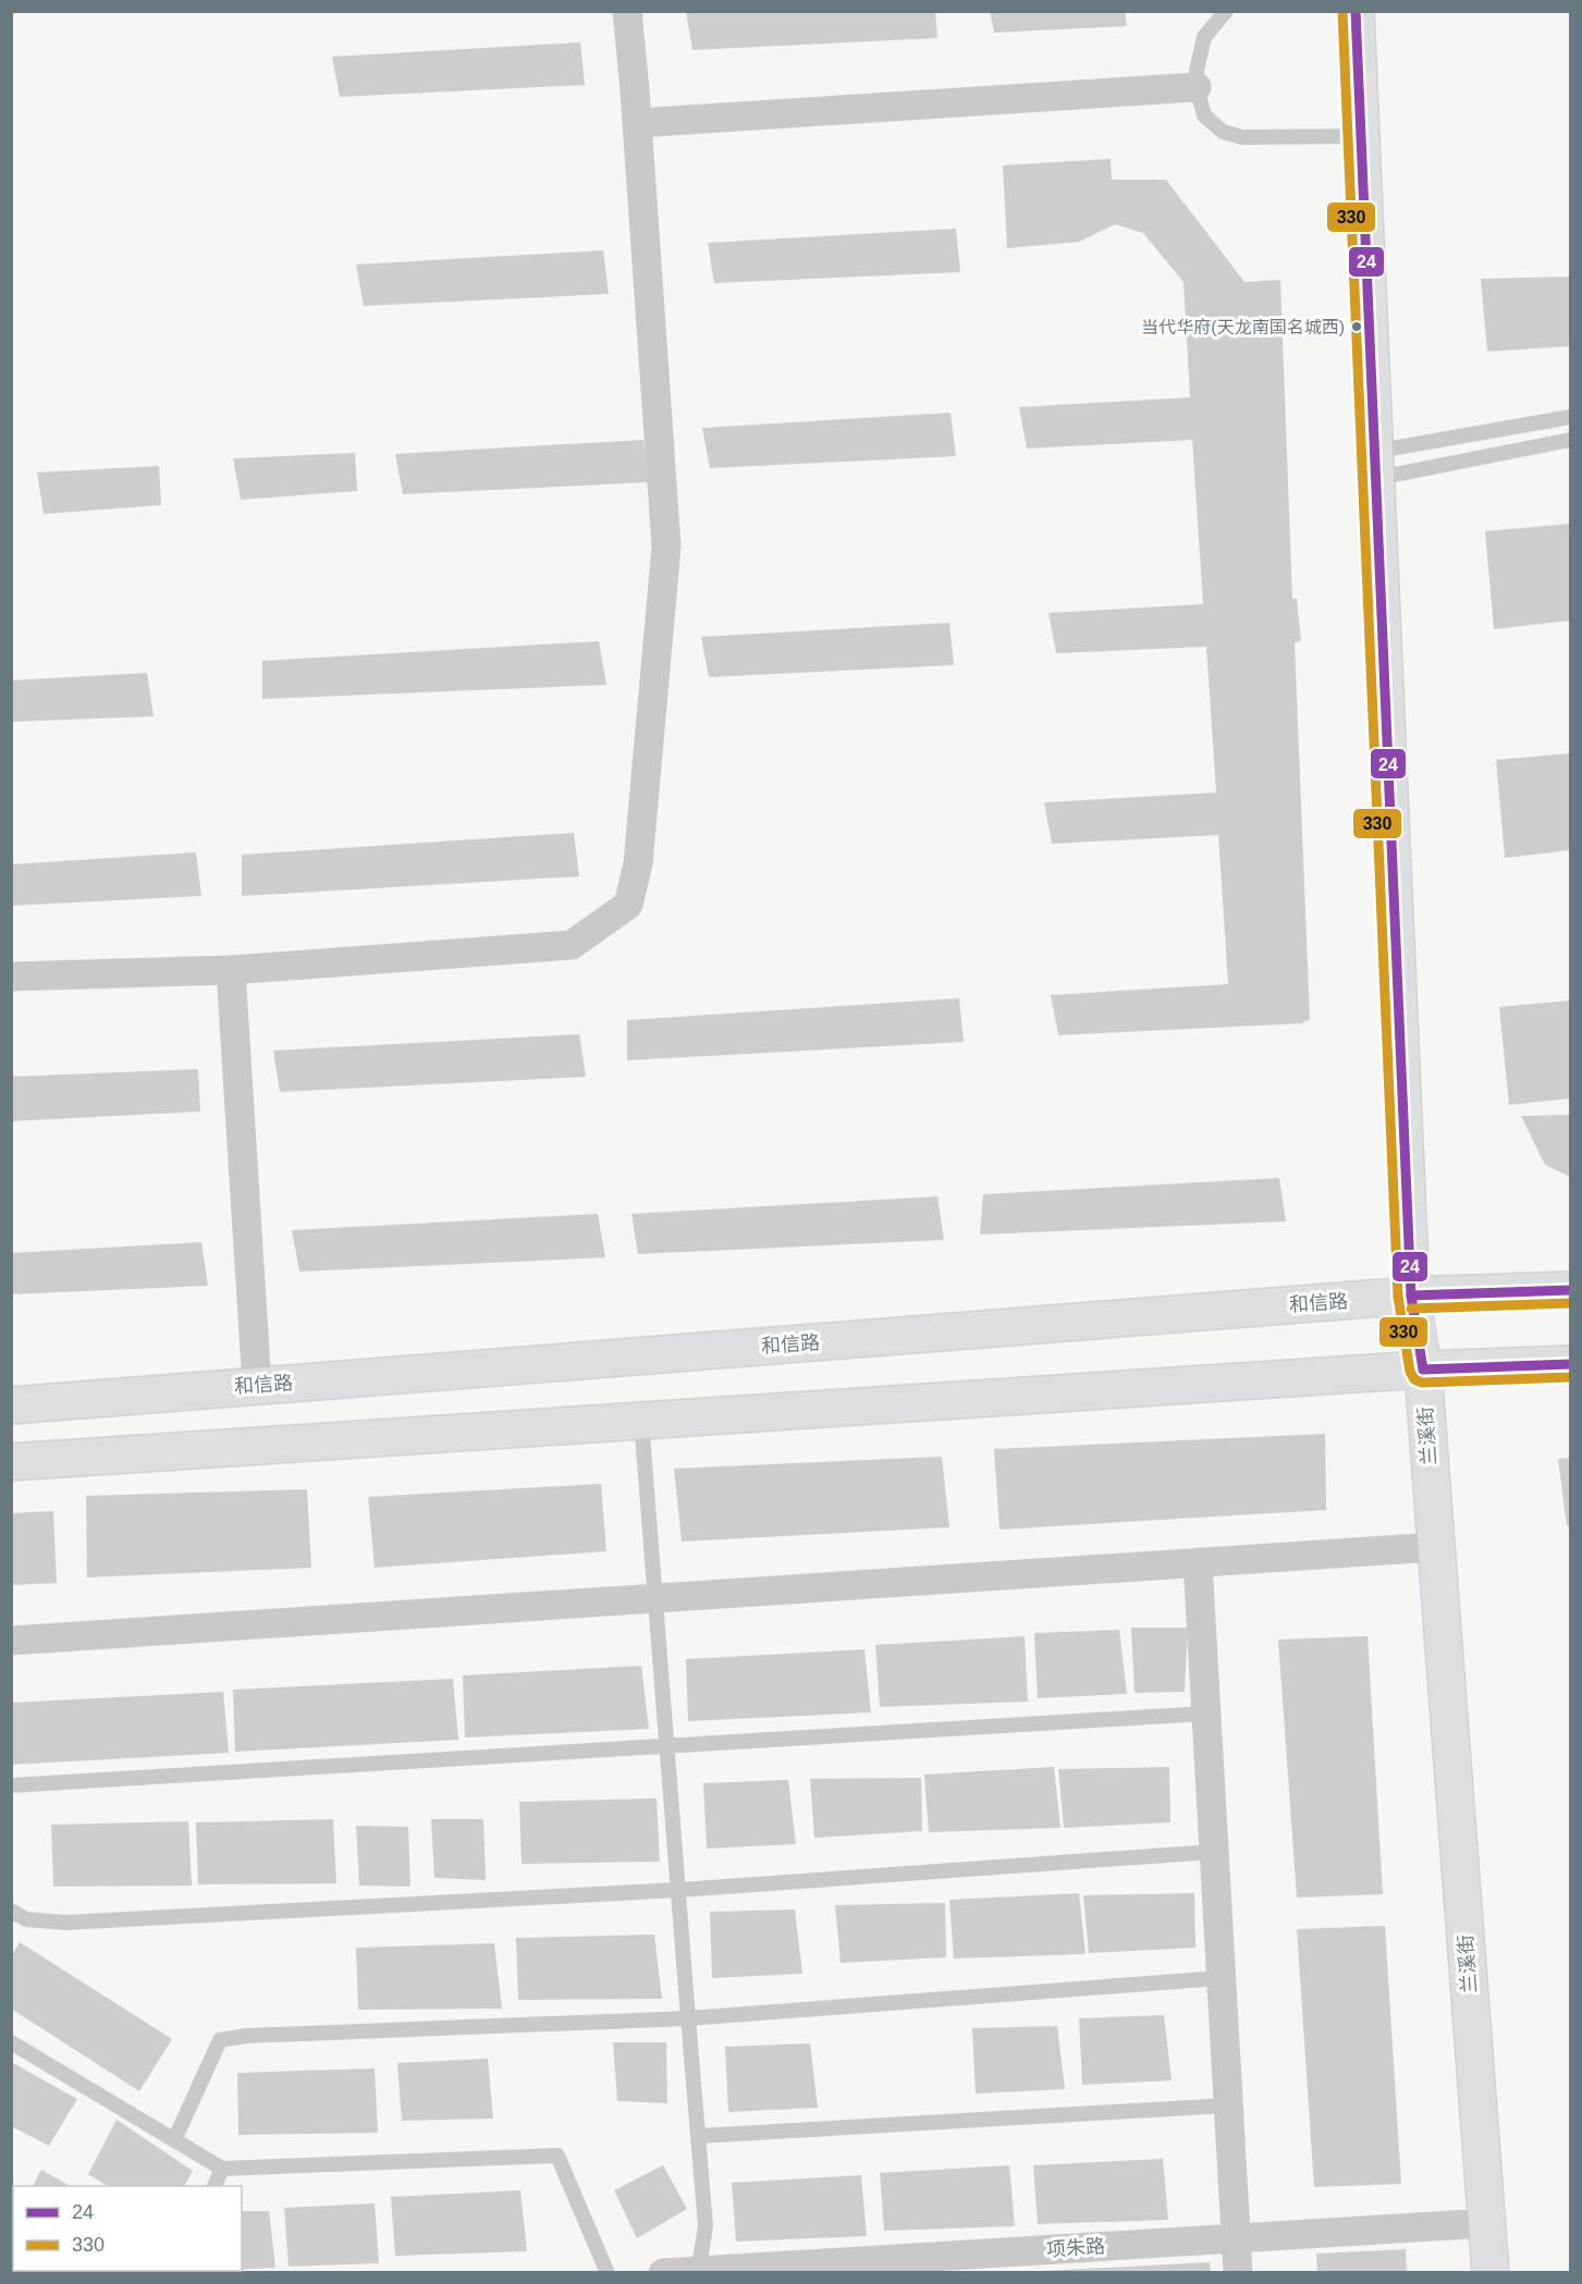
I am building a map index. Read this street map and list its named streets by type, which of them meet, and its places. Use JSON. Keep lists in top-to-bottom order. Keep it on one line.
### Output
{"streets":{"street":["和信路","兰溪街","项朱路"]},"crossings":[["和信路","兰溪街"],["兰溪街","项朱路"]],"places":["当代华府(天龙南国名城西)"],"lines":["transit line 24","transit line 330"],"legend":["24","330"]}
